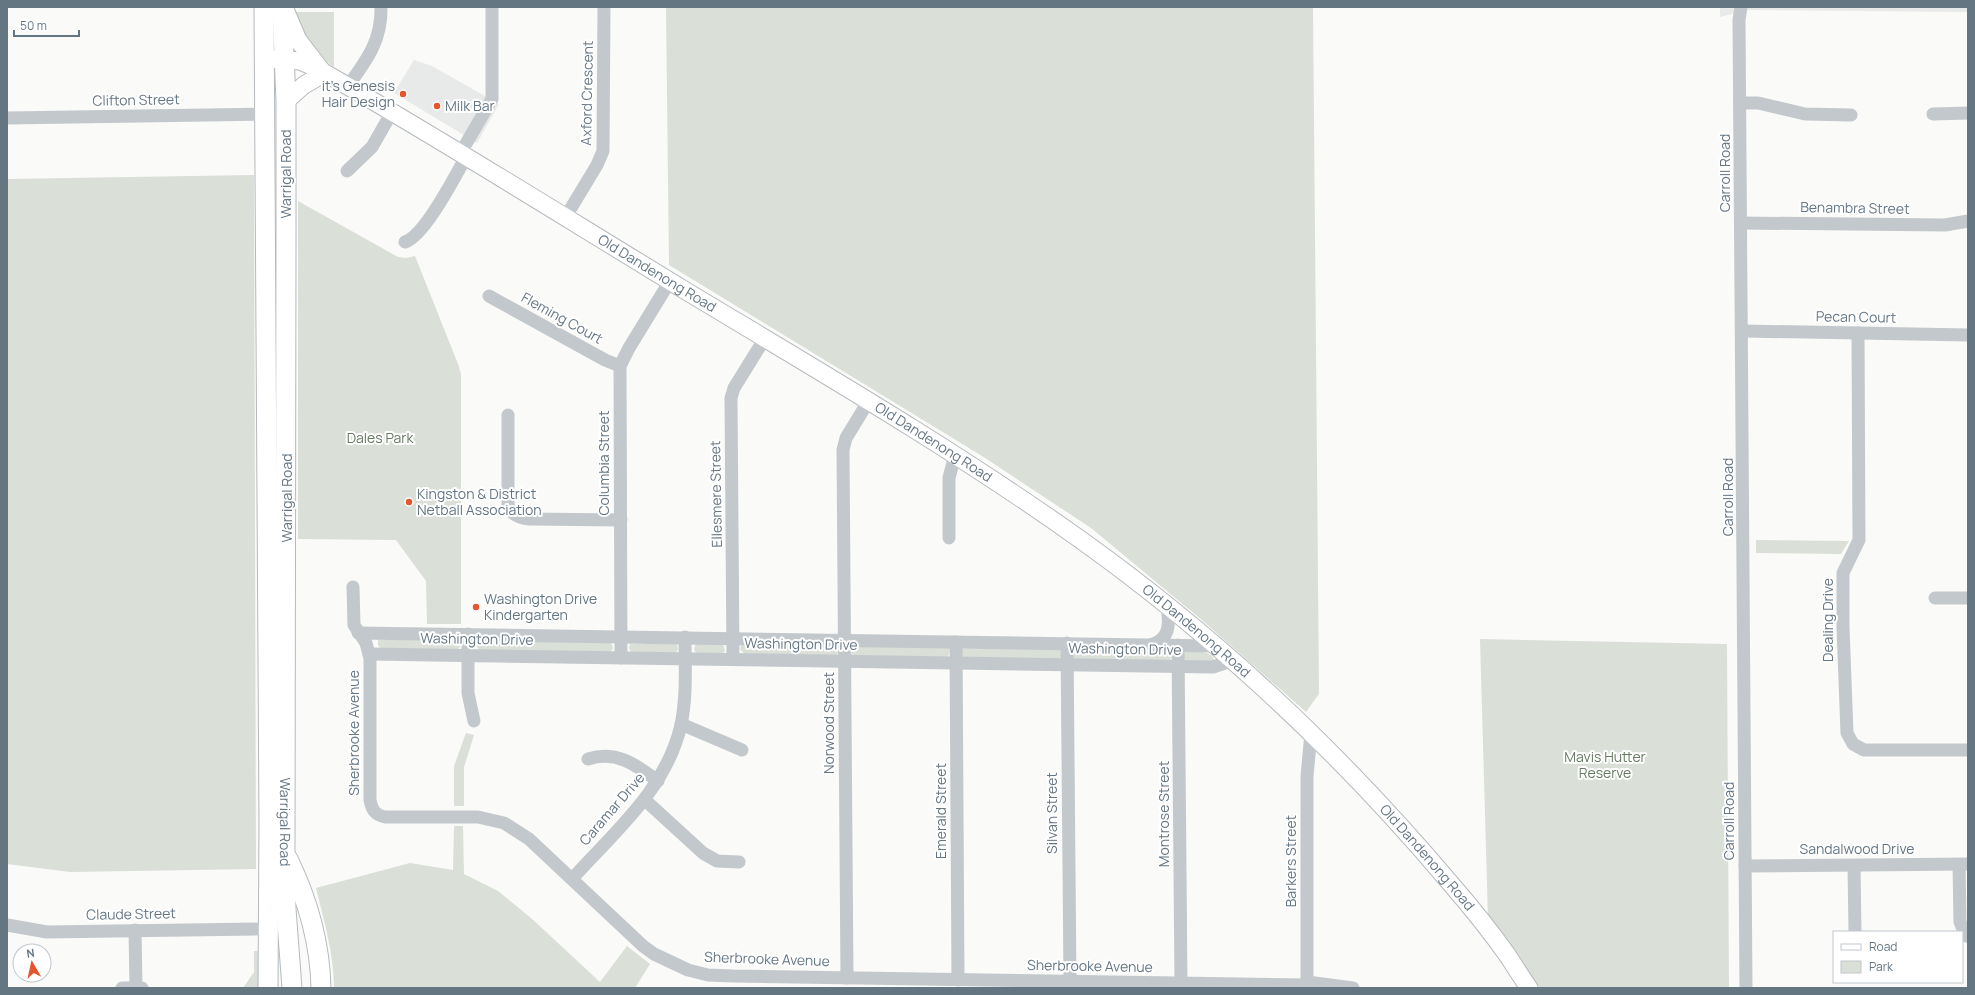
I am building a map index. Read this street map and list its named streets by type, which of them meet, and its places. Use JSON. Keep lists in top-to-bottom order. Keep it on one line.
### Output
{"streets":{"highway":["Warrigal Road"],"main road":["Old Dandenong Road"],"street":["Axford Crescent","Clifton Street","Carroll Road","Benambra Street","Pecan Court","Fleming Court","Columbia Street","Ellesmere Street","Dealing Drive","Washington Drive","Norwood Street","Sherbrooke Avenue","Caramar Drive","Emerald Street","Silvan Street","Montrose Street","Sandalwood Drive","Barkers Street","Claude Street"]},"crossings":[["Axford Crescent","Old Dandenong Road"],["Clifton Street","Warrigal Road"],["Carroll Road","Benambra Street"],["Carroll Road","Pecan Court"],["Carroll Road","Sandalwood Drive"],["Warrigal Road","Old Dandenong Road"],["Old Dandenong Road","Columbia Street"],["Old Dandenong Road","Ellesmere Street"],["Old Dandenong Road","Washington Drive"],["Old Dandenong Road","Norwood Street"],["Old Dandenong Road","Barkers Street"],["Pecan Court","Dealing Drive"],["Fleming Court","Columbia Street"],["Columbia Street","Washington Drive"],["Ellesmere Street","Washington Drive"],["Washington Drive","Norwood Street"],["Washington Drive","Sherbrooke Avenue"],["Washington Drive","Caramar Drive"],["Washington Drive","Emerald Street"],["Washington Drive","Silvan Street"],["Washington Drive","Montrose Street"],["Norwood Street","Sherbrooke Avenue"],["Sherbrooke Avenue","Caramar Drive"],["Sherbrooke Avenue","Emerald Street"],["Sherbrooke Avenue","Silvan Street"],["Sherbrooke Avenue","Montrose Street"],["Sherbrooke Avenue","Barkers Street"]],"parks":["Dales Park","Mavis Hutter Reserve"],"places":["it's Genesis Hair Design","Milk Bar","Kingston & District Netball Association","Washington Drive Kindergarten"],"legend":["Road","Park"],"scale_bar":"50 m","north":"top"}
